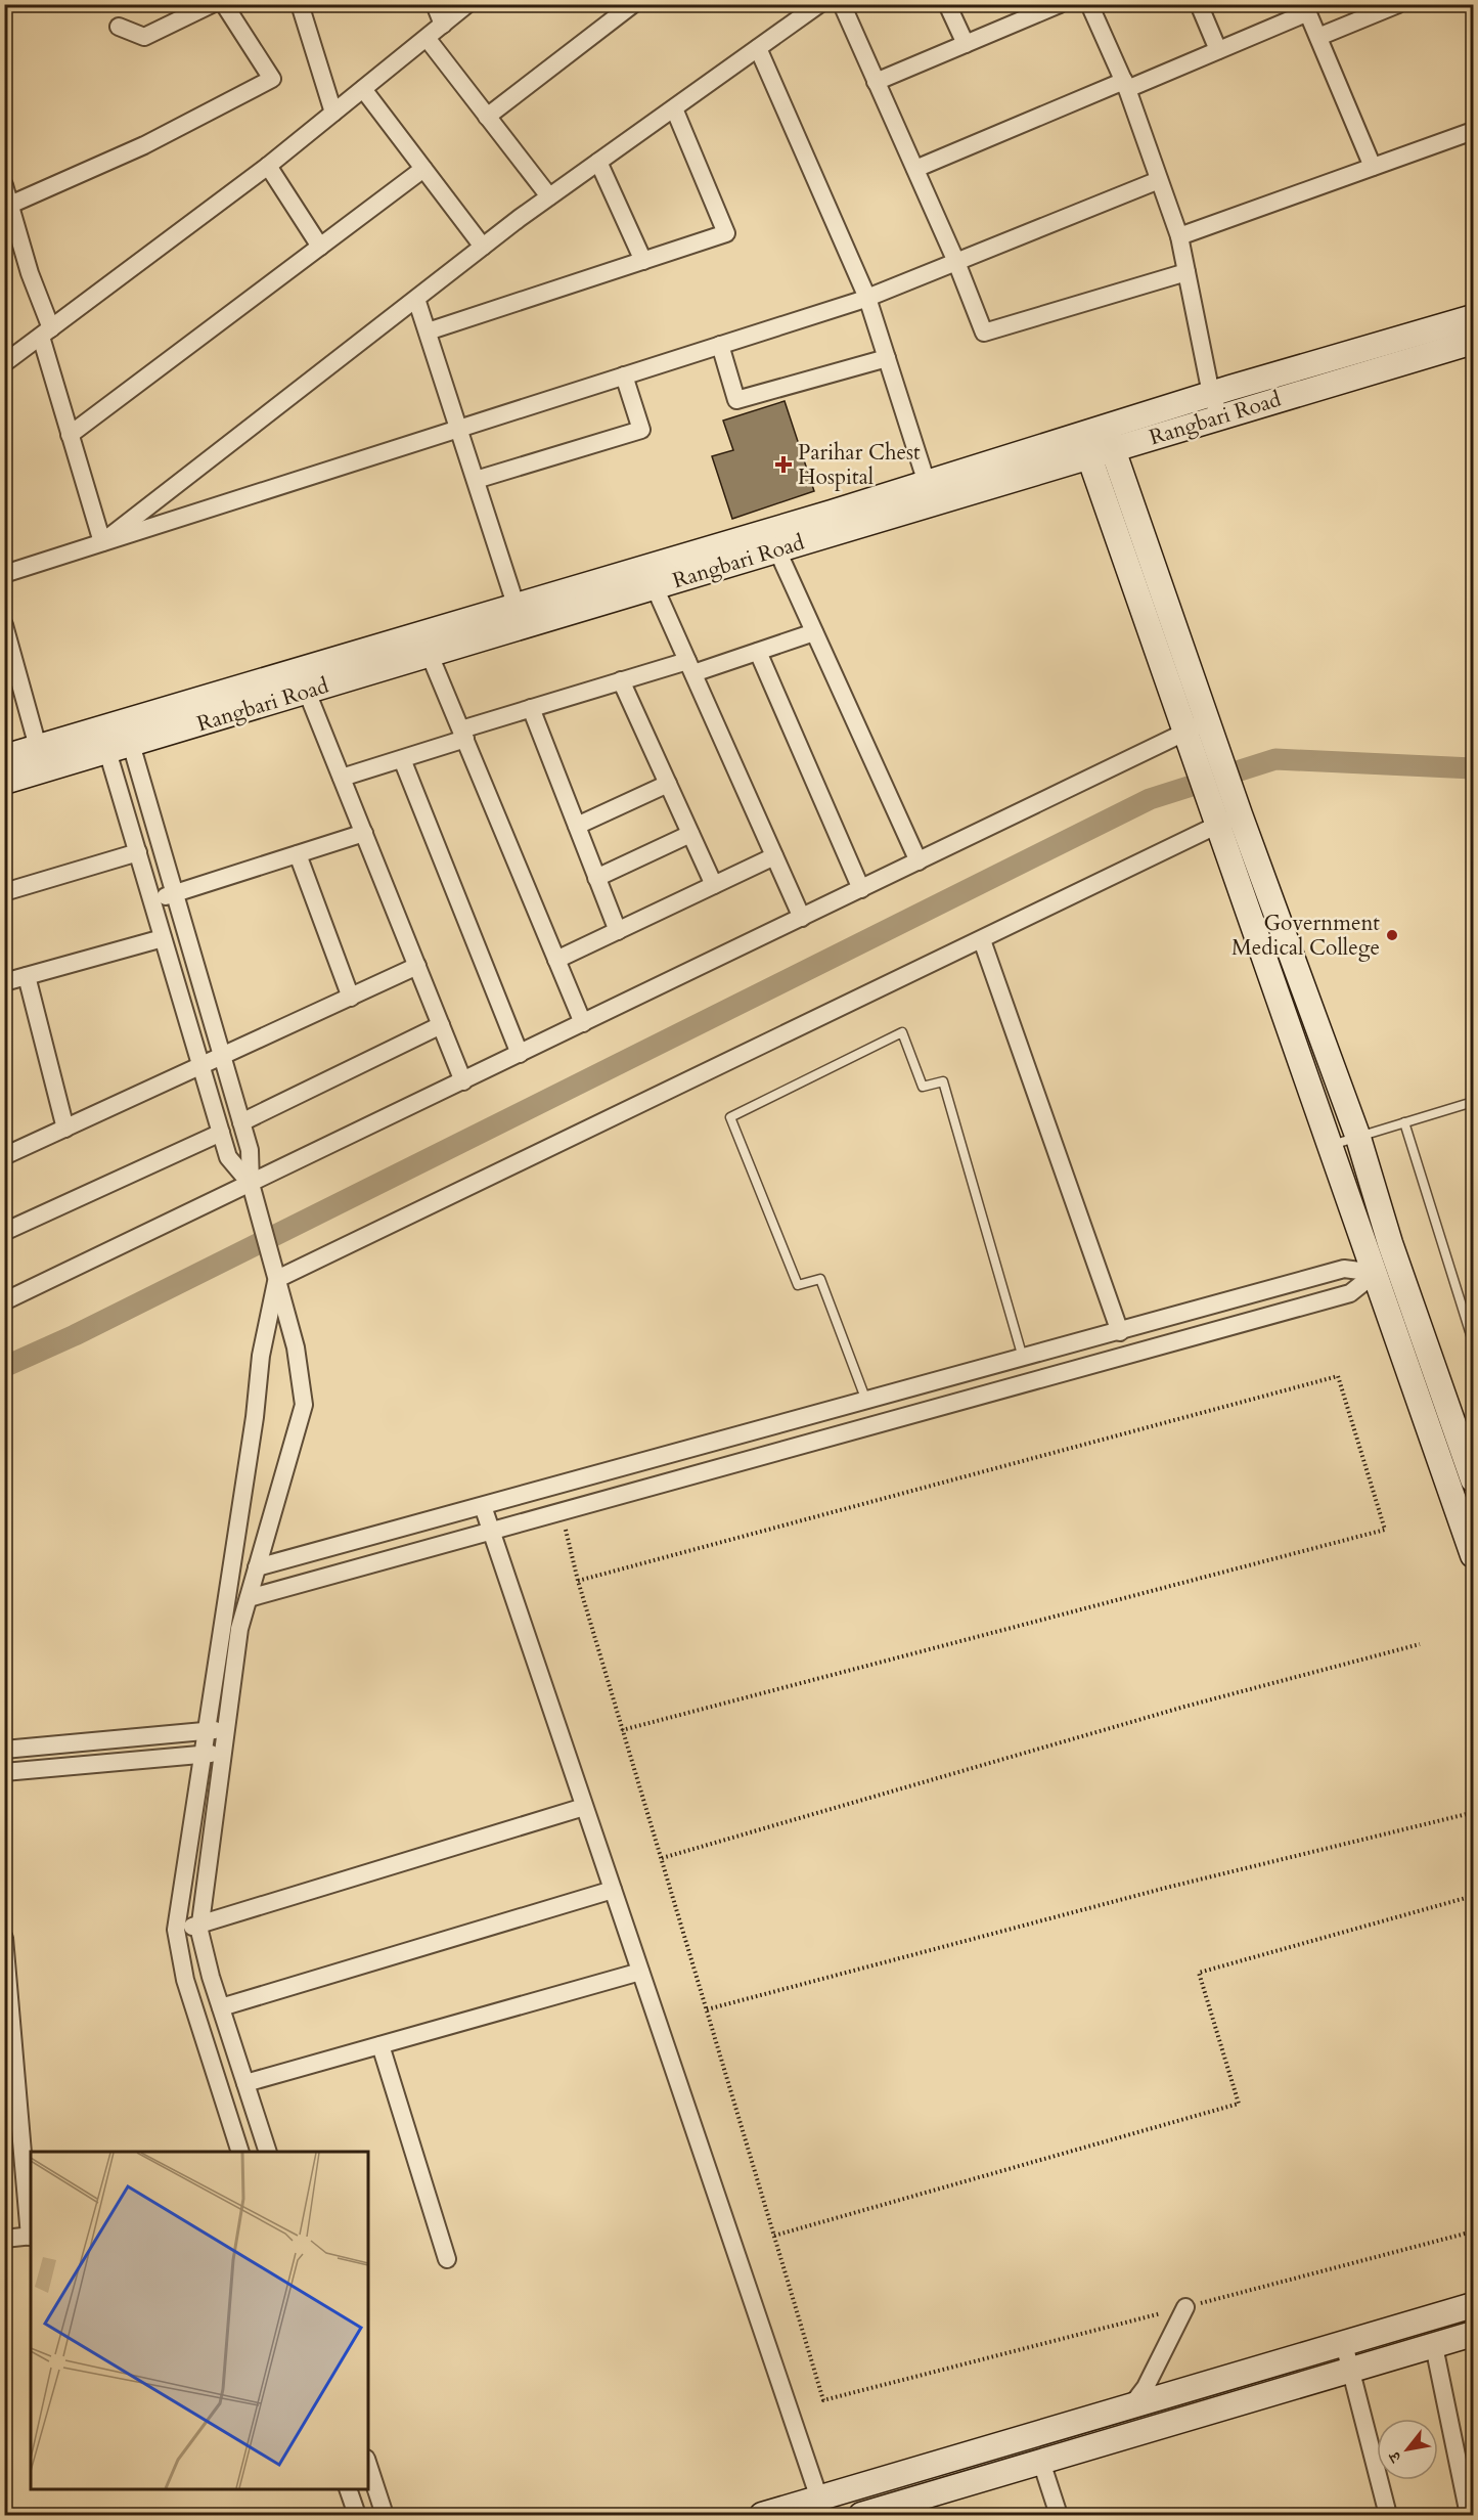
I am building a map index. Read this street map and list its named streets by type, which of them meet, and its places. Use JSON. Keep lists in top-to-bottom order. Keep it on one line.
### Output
{"streets":{"street":["Rangbari Road"]},"places":{"health":["Parihar Chest Hospital"],"other":["Government Medical College"]},"north":"bottom left"}
